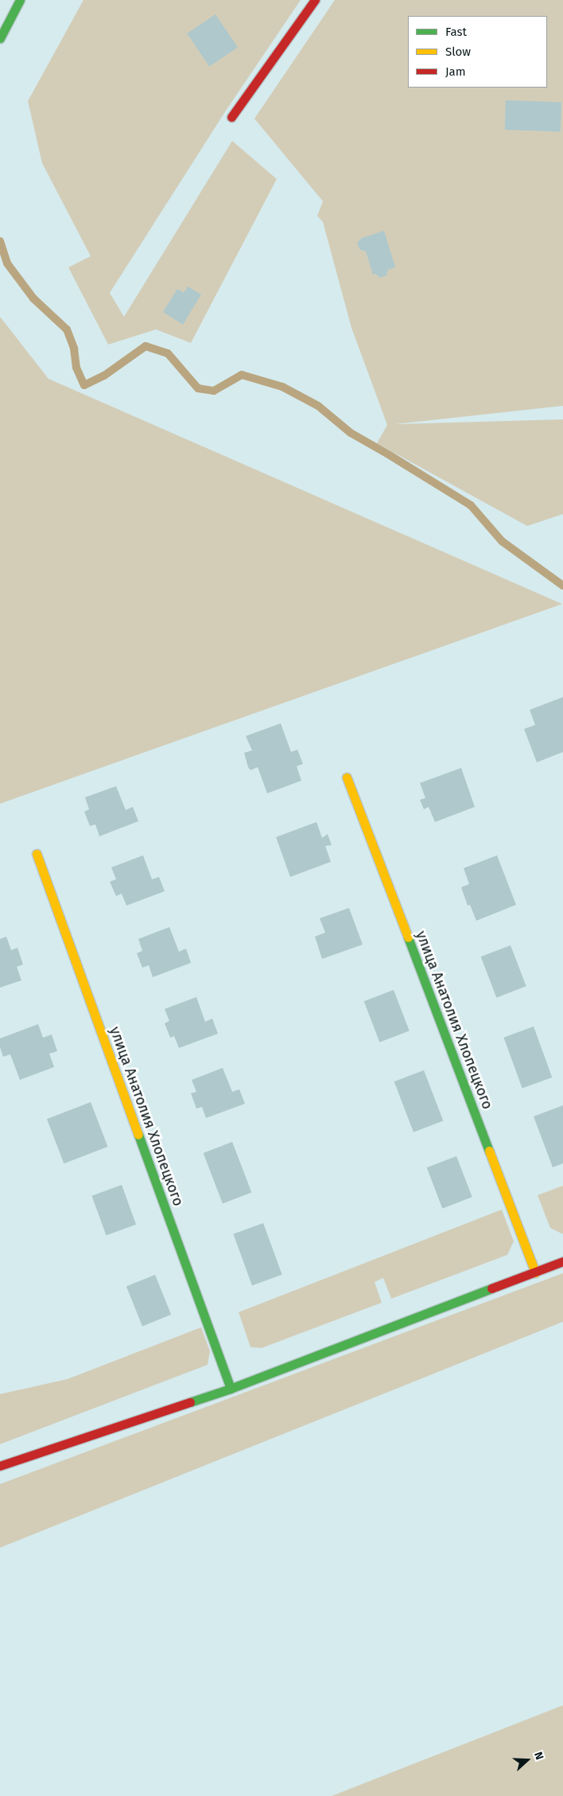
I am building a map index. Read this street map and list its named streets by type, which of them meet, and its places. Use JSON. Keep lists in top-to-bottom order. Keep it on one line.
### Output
{"streets":{"street":["улица Анатолия Хлопецкого"]},"legend":["Fast","Slow","Jam"],"north":"right"}
